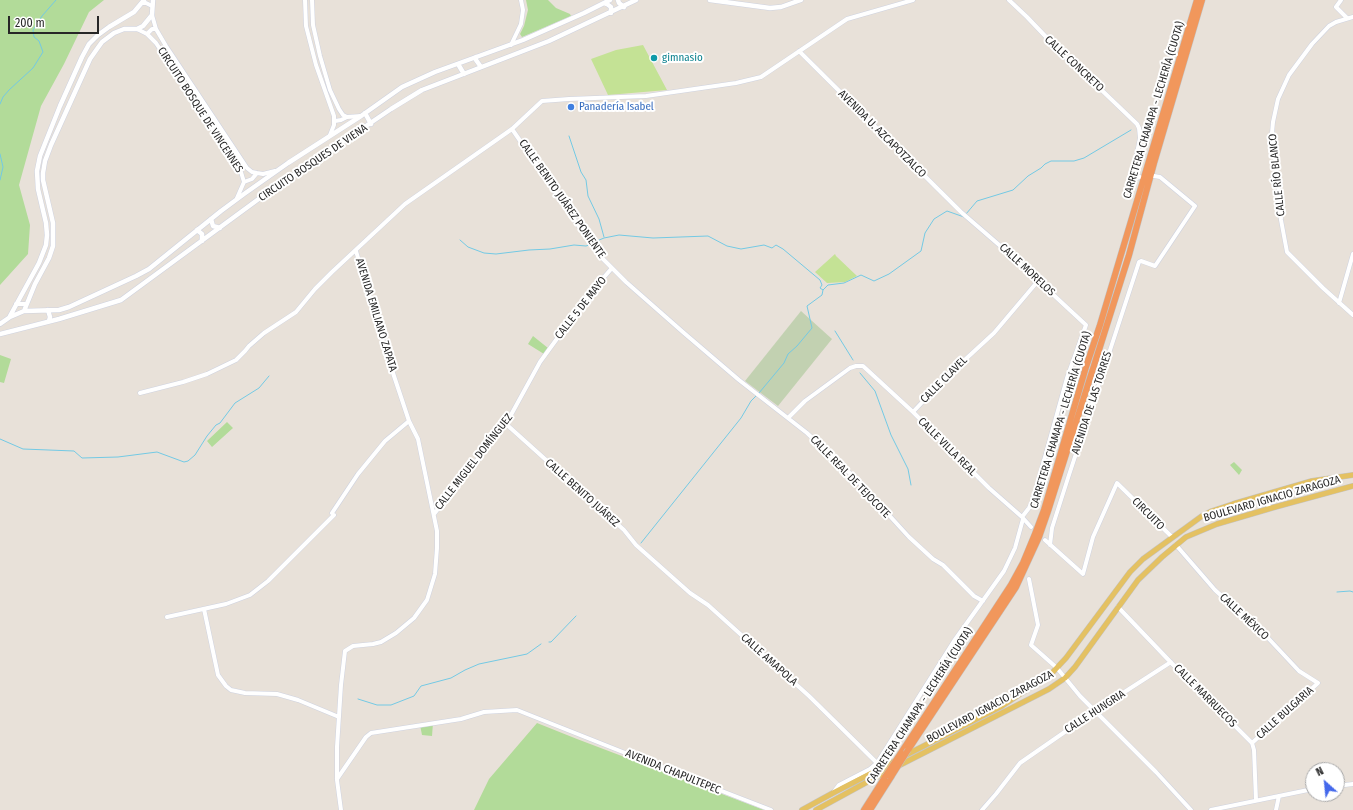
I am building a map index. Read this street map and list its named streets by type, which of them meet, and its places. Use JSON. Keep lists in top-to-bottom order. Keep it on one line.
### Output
{"streets":{"highway":["CARRETERA CHAMAPA - LECHERÍA (CUOTA)"],"main road":["CIRCUITO BOSQUES DE VIENA","BOULEVARD IGNACIO ZARAGOZA"],"street":["CALLE CONCRETO","CIRCUITO BOSQUE DE VINCENNES","AVENIDA U. AZCAPOTZALCO","CALLE RÍO BLANCO","CALLE BENITO JUÁREZ PONIENTE","CALLE MORELOS","CALLE 5 DE MAYO","AVENIDA EMILIANO ZAPATA","CALLE CLAVEL","AVENIDA DE LAS TORRES","CALLE VILLA REAL","CALLE MIGUEL DOMÍNGUEZ","CALLE REAL DE TEJOCOTE","CALLE BENITO JUÁREZ","CIRCUITO","CALLE MÉXICO","CALLE AMAPOLA","CALLE MARRUECOS","CALLE HUNGRIA","CALLE BULGARIA","AVENIDA CHAPULTEPEC"]},"crossings":[["CIRCUITO BOSQUE DE VINCENNES","CIRCUITO BOSQUES DE VIENA"],["AVENIDA U. AZCAPOTZALCO","CALLE MORELOS"],["AVENIDA U. AZCAPOTZALCO","AVENIDA EMILIANO ZAPATA"],["CALLE BENITO JUÁREZ PONIENTE","CALLE 5 DE MAYO"],["CALLE BENITO JUÁREZ PONIENTE","AVENIDA EMILIANO ZAPATA"],["CALLE BENITO JUÁREZ PONIENTE","CALLE REAL DE TEJOCOTE"],["CALLE MORELOS","CALLE CLAVEL"],["CALLE MORELOS","CALLE VILLA REAL"],["CALLE 5 DE MAYO","CALLE MIGUEL DOMÍNGUEZ"],["AVENIDA EMILIANO ZAPATA","CALLE MIGUEL DOMÍNGUEZ"],["AVENIDA EMILIANO ZAPATA","AVENIDA CHAPULTEPEC"],["CALLE CLAVEL","CALLE VILLA REAL"],["AVENIDA DE LAS TORRES","CIRCUITO"],["CALLE VILLA REAL","CALLE REAL DE TEJOCOTE"],["CALLE MIGUEL DOMÍNGUEZ","CALLE BENITO JUÁREZ"],["CALLE BENITO JUÁREZ","CALLE AMAPOLA"],["BOULEVARD IGNACIO ZARAGOZA","CIRCUITO"],["BOULEVARD IGNACIO ZARAGOZA","CALLE MÉXICO"],["BOULEVARD IGNACIO ZARAGOZA","CALLE MARRUECOS"],["CALLE MÉXICO","CALLE BULGARIA"],["CALLE MARRUECOS","CALLE HUNGRIA"],["CALLE MARRUECOS","CALLE BULGARIA"]],"places":["gimnasio","Panadería Isabel"],"scale_bar":"200 m","north":"top left"}
